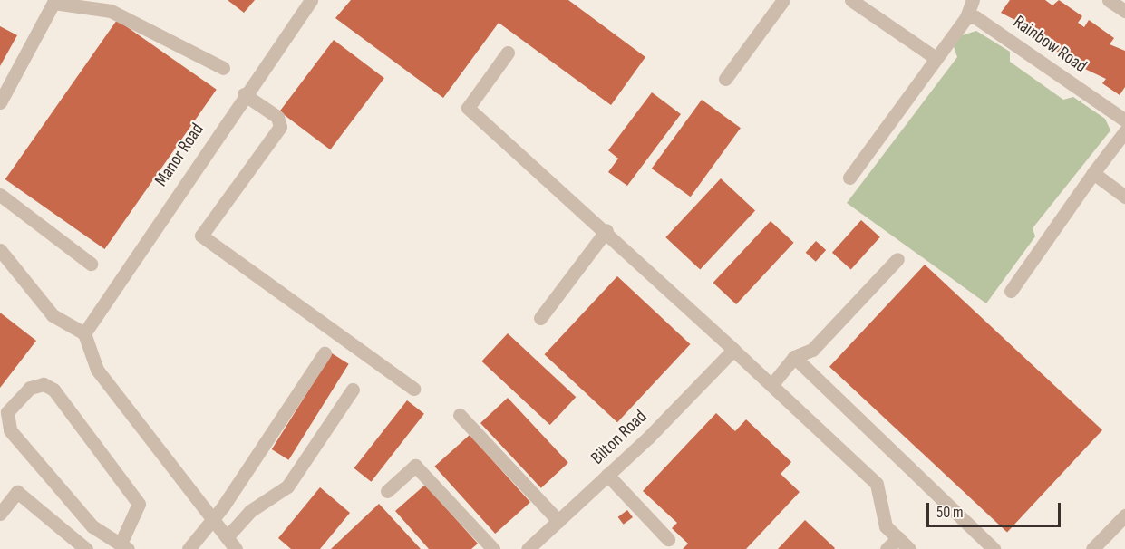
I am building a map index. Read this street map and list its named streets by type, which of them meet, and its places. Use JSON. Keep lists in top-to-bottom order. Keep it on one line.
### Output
{"streets":{"street":["Rainbow Road","Manor Road","Bilton Road"]},"scale_bar":"50 m"}
